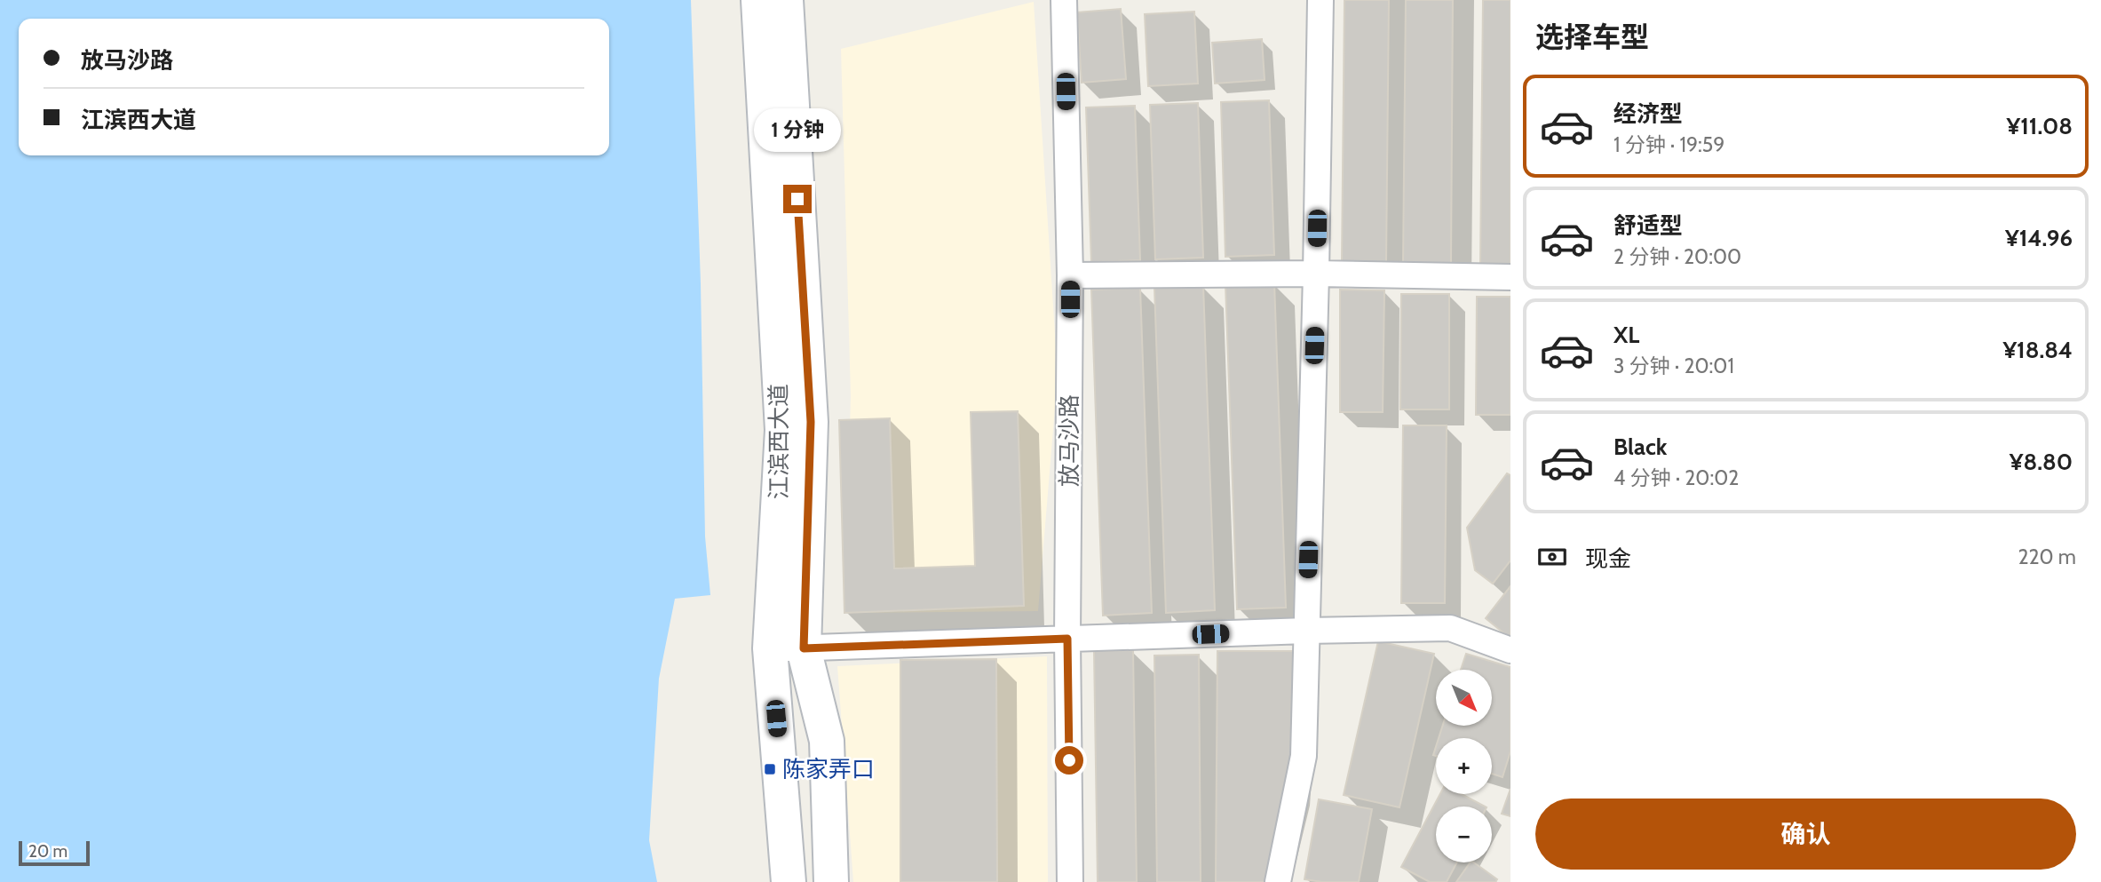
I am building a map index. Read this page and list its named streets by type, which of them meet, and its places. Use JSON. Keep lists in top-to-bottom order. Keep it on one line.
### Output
{"streets":{"main road":["江滨西大道"],"street":["放马沙路"]},"places":{"transit":["陈家弄口"]},"scale_bar":"20 m","north":"bottom right","page":{"heading":"选择车型","banner":["放马沙路","江滨西大道"],"list":[{"name":"经济型","note":"1 分钟 · 19:59","value":"¥11.08"},{"name":"舒适型","note":"2 分钟 · 20:00","value":"¥14.96"},{"name":"XL","note":"3 分钟 · 20:01","value":"¥18.84"},{"name":"Black","note":"4 分钟 · 20:02","value":"¥8.80"}],"bubble":"1 分钟","pay":["现金","220 m"],"map_buttons":["+","−"],"buttons":"确认","scale":"20 m"}}
